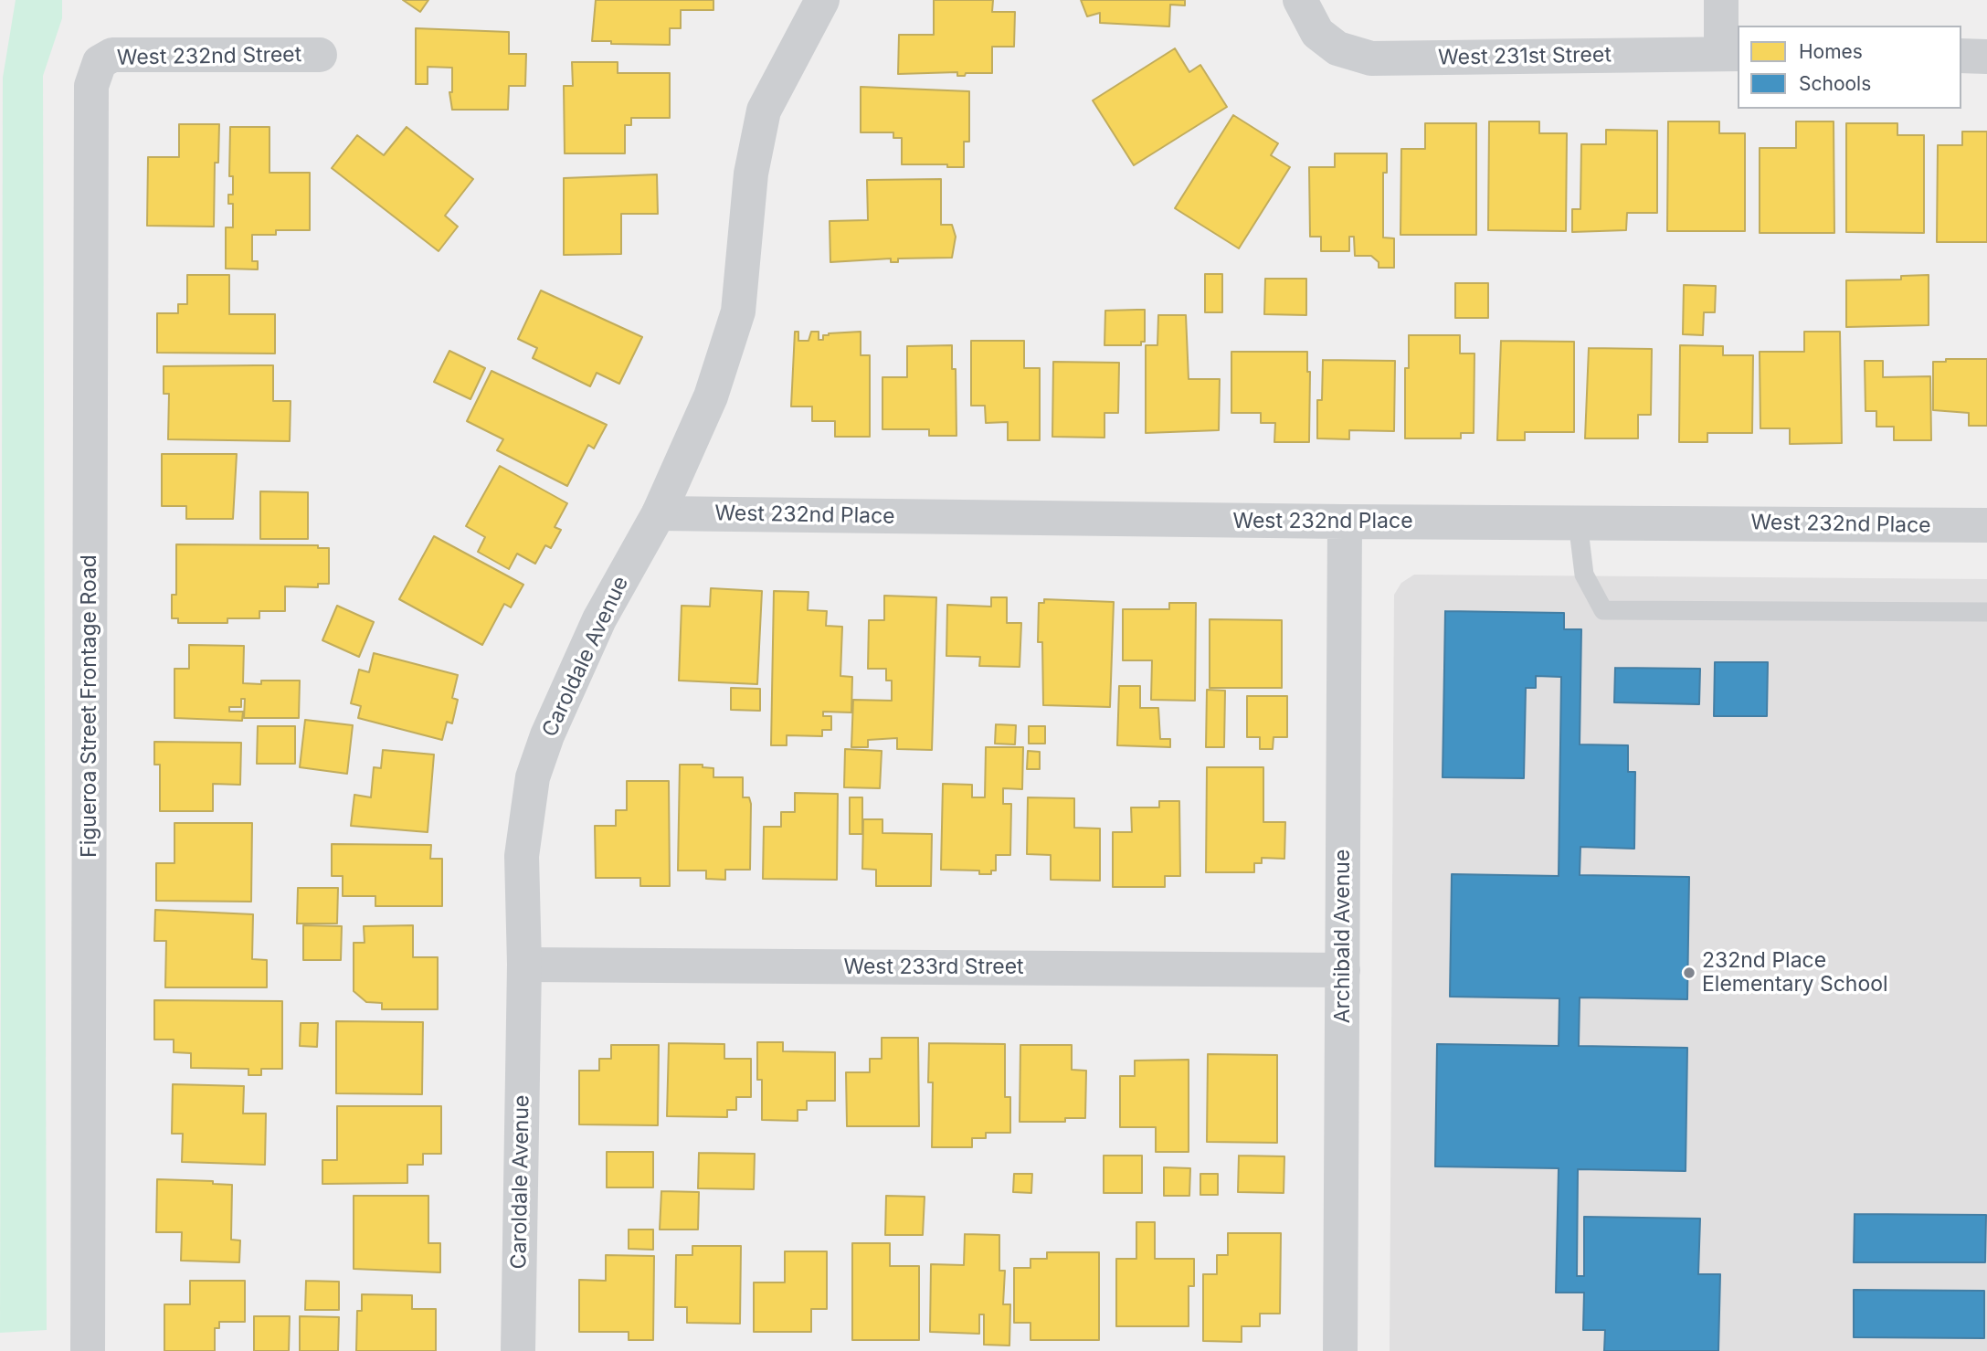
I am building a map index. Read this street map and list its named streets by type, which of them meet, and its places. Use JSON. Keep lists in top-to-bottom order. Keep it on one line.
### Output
{"streets":{"street":["West 232nd Street","West 231st Street","West 232nd Place","Caroldale Avenue","Figueroa Street Frontage Road","Archibald Avenue","West 233rd Street"]},"crossings":[["West 232nd Street","Figueroa Street Frontage Road"],["West 232nd Place","Caroldale Avenue"],["West 232nd Place","Archibald Avenue"],["Caroldale Avenue","West 233rd Street"],["Archibald Avenue","West 233rd Street"]],"places":["232nd Place Elementary School"],"legend":["Homes","Schools"]}
